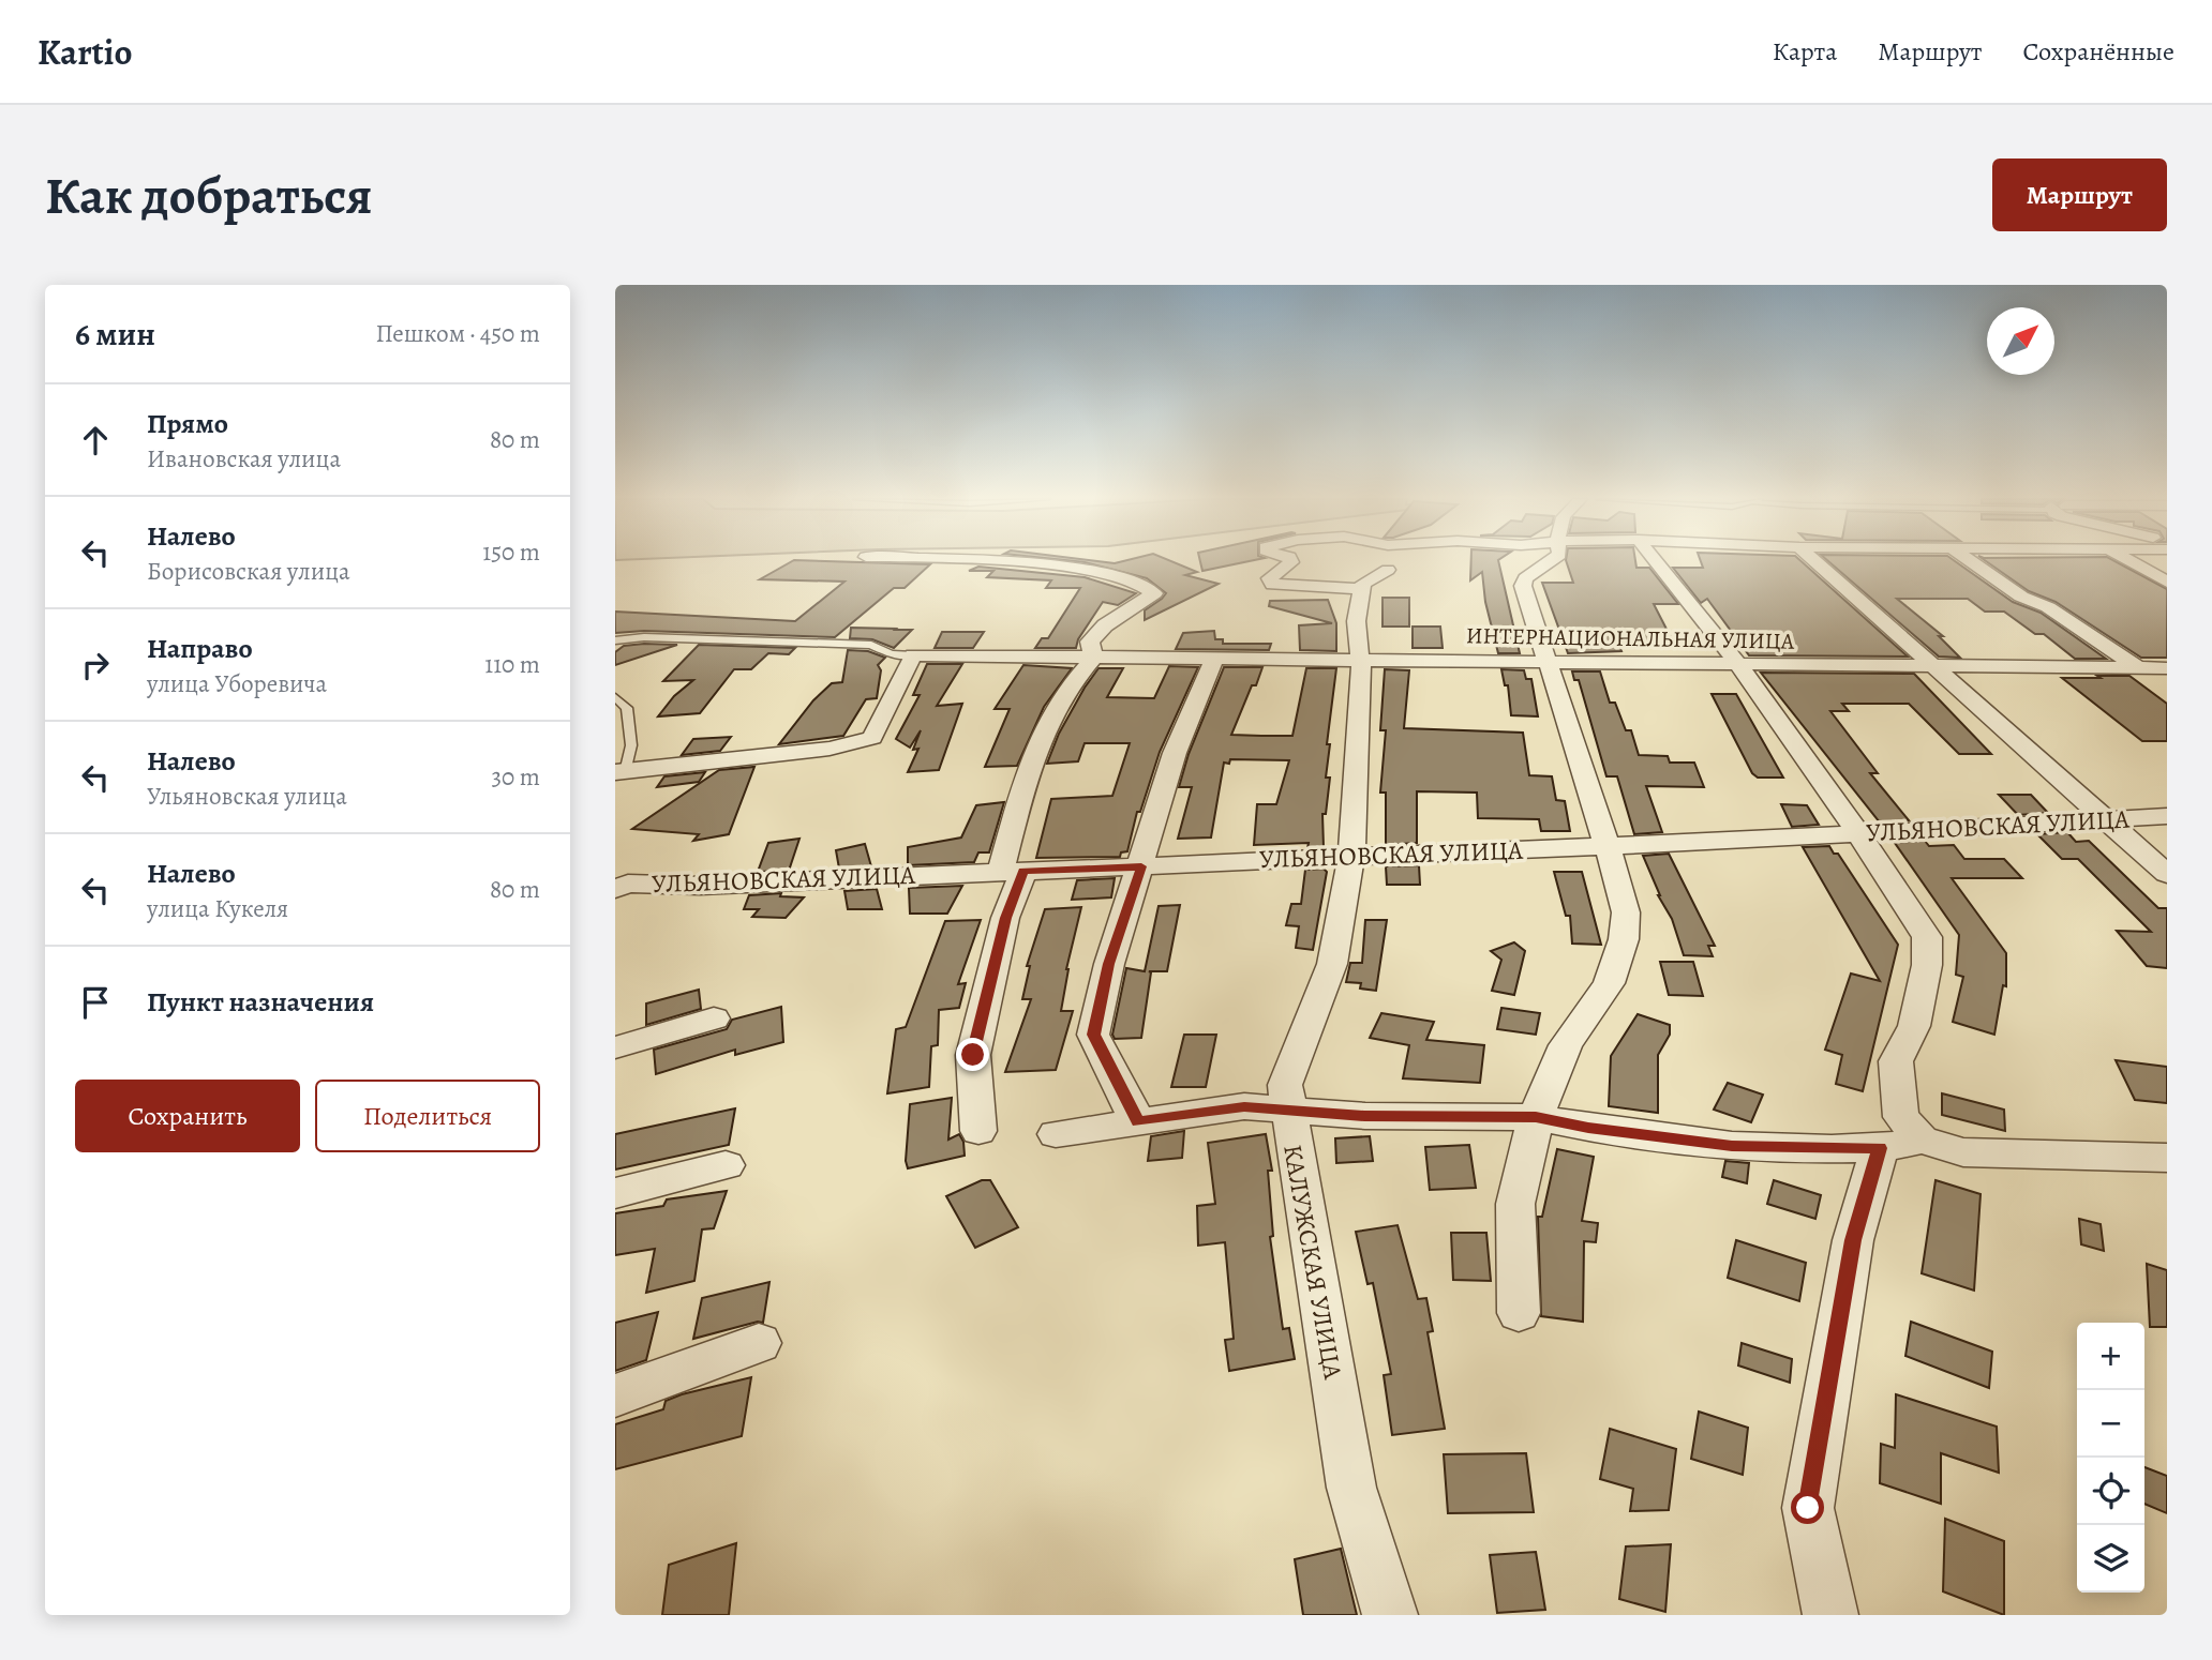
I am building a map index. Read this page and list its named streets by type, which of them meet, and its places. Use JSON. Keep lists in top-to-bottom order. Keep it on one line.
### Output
{"streets":{"street":["ИНТЕРНАЦИОНАЛЬНАЯ УЛИЦА","УЛЬЯНОВСКАЯ УЛИЦА","КАЛУЖСКАЯ УЛИЦА"]},"crossings":[["ИНТЕРНАЦИОНАЛЬНАЯ УЛИЦА","КАЛУЖСКАЯ УЛИЦА"],["УЛЬЯНОВСКАЯ УЛИЦА","КАЛУЖСКАЯ УЛИЦА"]],"north":"top right","page":{"header":"Kartio","nav":["Карта","Маршрут","Сохранённые"],"buttons":["Маршрут",["Сохранить","Поделиться"]],"title":"Как добраться","heading":["6 мин","Пешком · 450 m"],"list":[["Прямо","Ивановская улица","80 m"],["Налево","Борисовская улица","150 m"],["Направо","улица Уборевича","110 m"],["Налево","Ульяновская улица","30 m"],["Налево","улица Кукеля","80 m"],"Пункт назначения"],"map_buttons":["+","−"]}}
